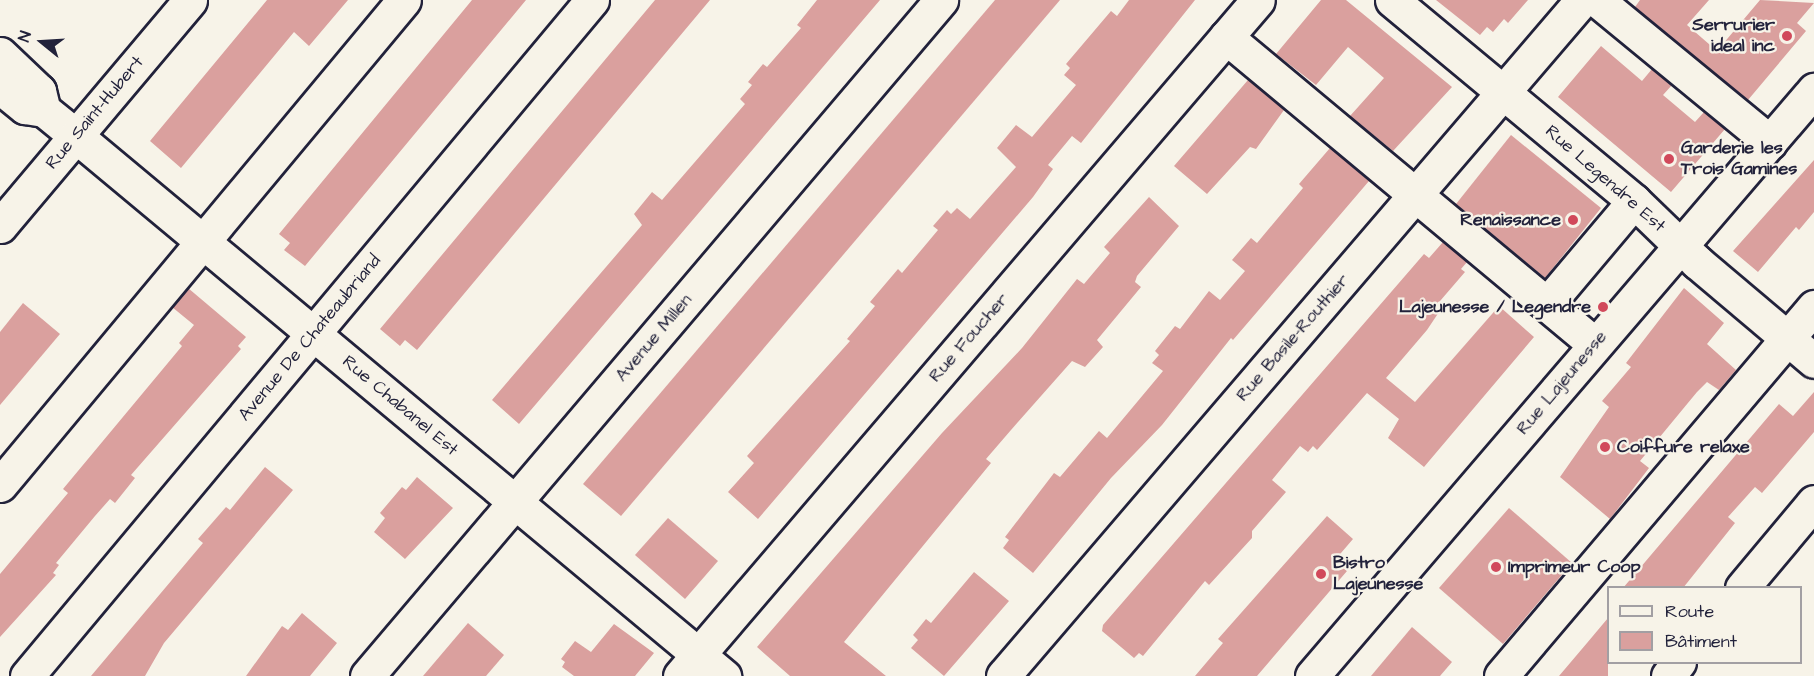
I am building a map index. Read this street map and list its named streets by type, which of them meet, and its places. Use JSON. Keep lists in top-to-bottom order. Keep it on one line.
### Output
{"streets":{"street":["Rue Saint-Hubert","Rue Legendre Est","Avenue De Chateaubriand","Avenue Millen","Rue Foucher","Rue Basile-Routhier","Rue Lajeunesse","Rue Chabanel Est"]},"crossings":[["Rue Saint-Hubert","Rue Chabanel Est"],["Rue Legendre Est","Rue Basile-Routhier"],["Rue Legendre Est","Rue Lajeunesse"],["Avenue De Chateaubriand","Rue Chabanel Est"],["Avenue Millen","Rue Chabanel Est"],["Rue Foucher","Rue Chabanel Est"]],"places":["Serrurier ideal inc","Garderie les Trois Gamines","Renaissance","Lajeunesse / Legendre","Coiffure relaxe","Imprimeur Coop","Bistro Lajeunesse"],"legend":["Route","Bâtiment"],"north":"left"}
